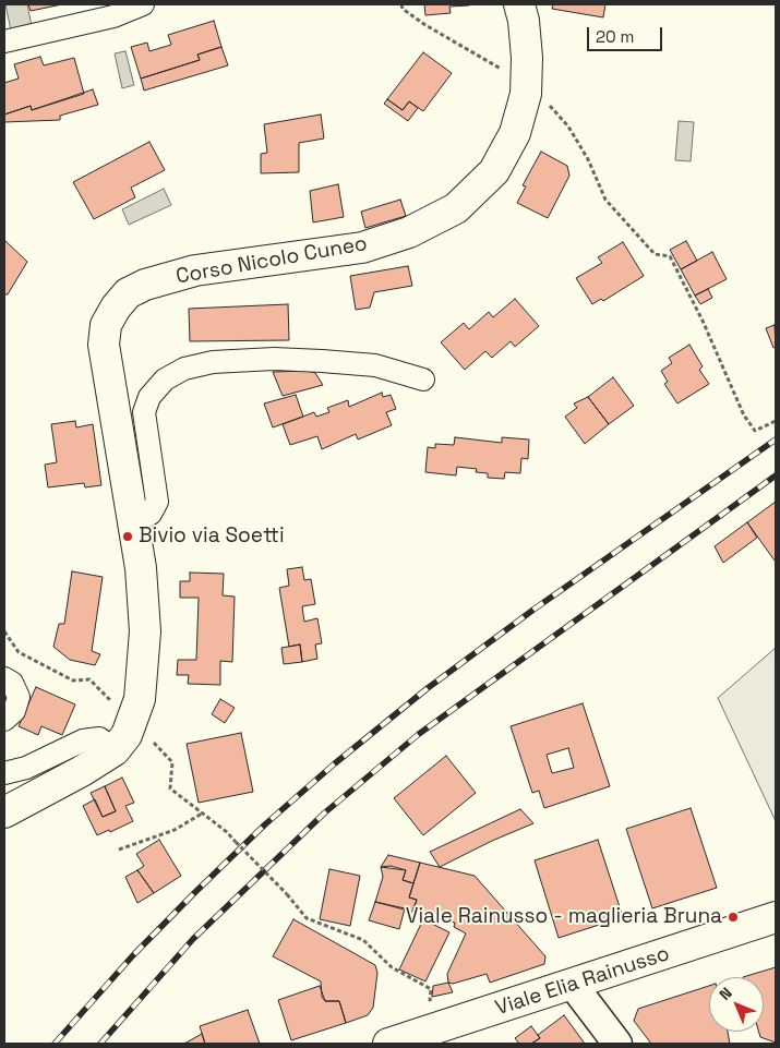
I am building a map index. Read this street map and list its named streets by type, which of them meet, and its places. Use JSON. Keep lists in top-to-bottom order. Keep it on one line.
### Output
{"streets":{"main road":["Corso Nicolo Cuneo","Viale Elia Rainusso"]},"places":["Bivio via Soetti","Viale Rainusso - maglieria Bruna"],"scale_bar":"20 m","north":"top left"}
